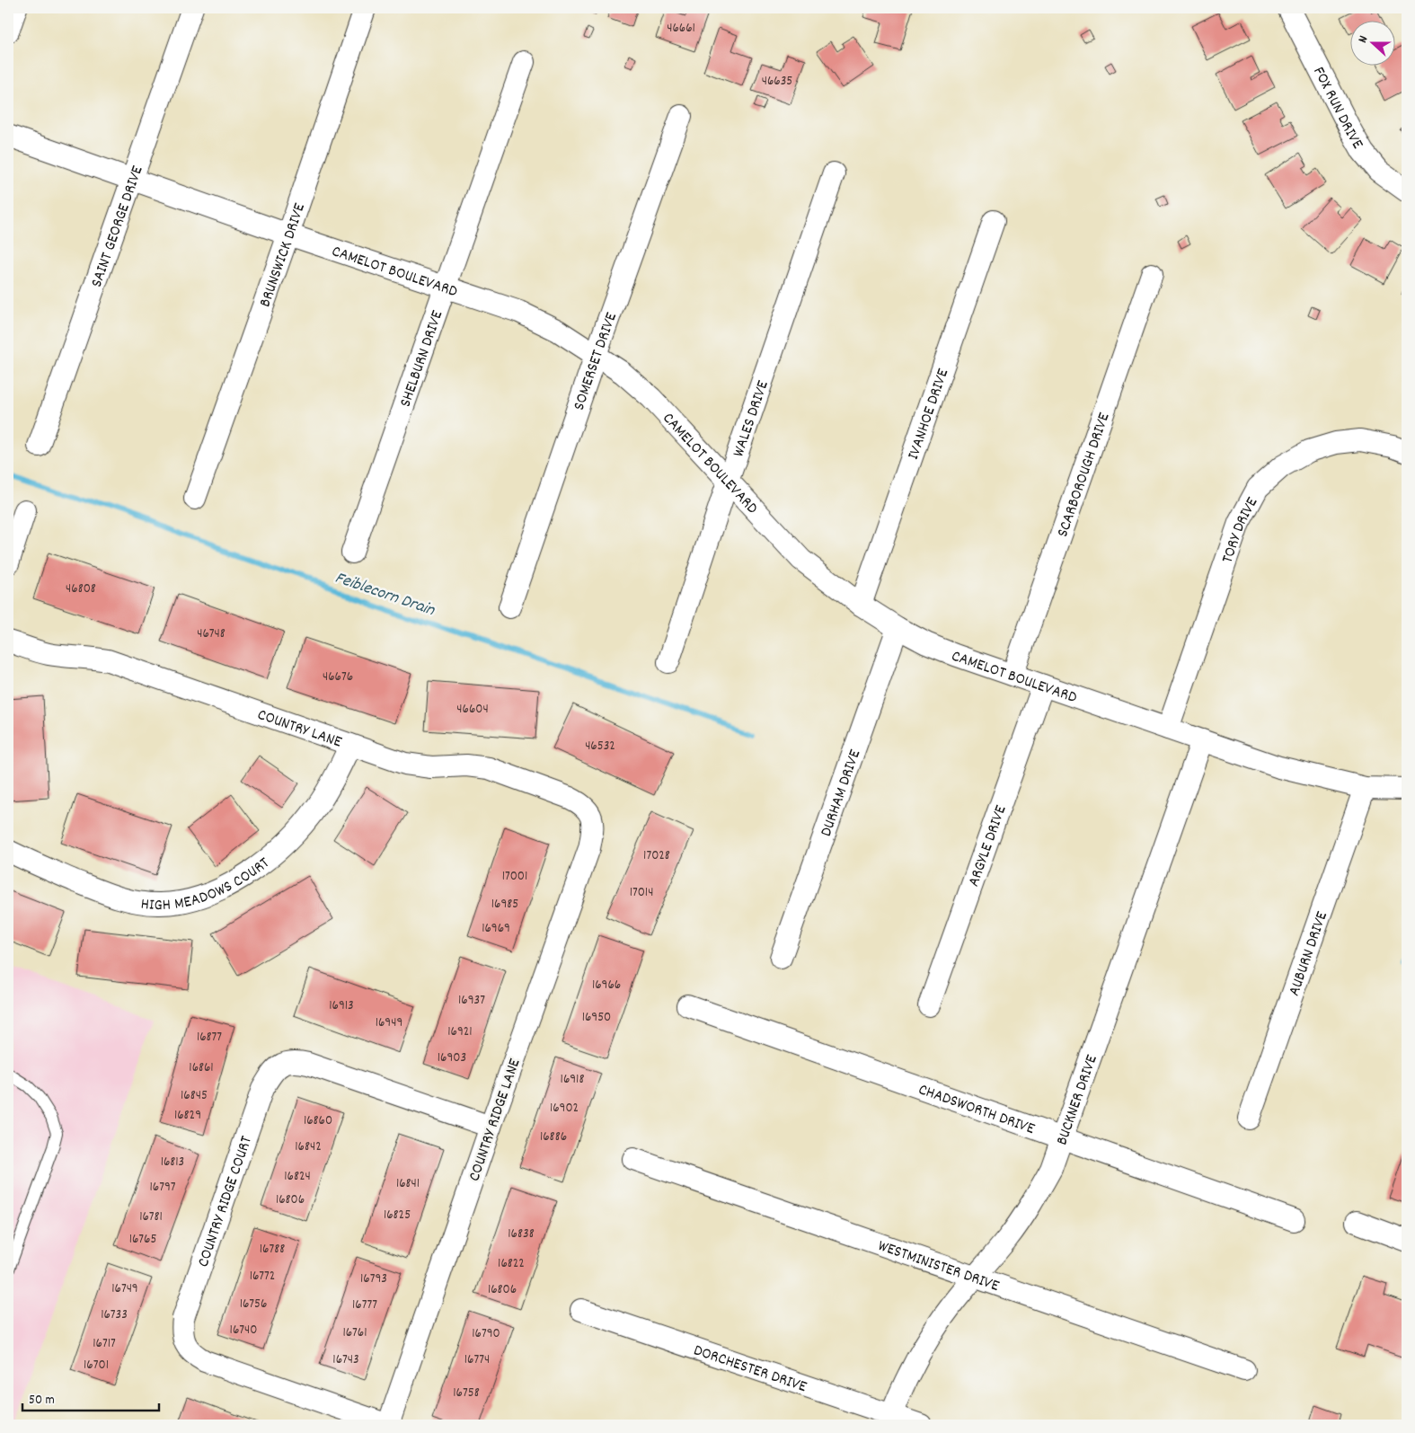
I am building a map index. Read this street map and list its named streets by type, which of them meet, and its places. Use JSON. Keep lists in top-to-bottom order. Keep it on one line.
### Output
{"streets":{"street":["FOX RUN DRIVE","SAINT GEORGE DRIVE","BRUNSWICK DRIVE","CAMELOT BOULEVARD","SHELBURN DRIVE","SOMERSET DRIVE","IVANHOE DRIVE","WALES DRIVE","SCARBOROUGH DRIVE","TORY DRIVE","COUNTRY LANE","DURHAM DRIVE","ARGYLE DRIVE","HIGH MEADOWS COURT","AUBURN DRIVE","BUCKNER DRIVE","CHADSWORTH DRIVE","COUNTRY RIDGE LANE","COUNTRY RIDGE COURT","WESTMINISTER DRIVE","DORCHESTER DRIVE"]},"crossings":[["SAINT GEORGE DRIVE","CAMELOT BOULEVARD"],["BRUNSWICK DRIVE","CAMELOT BOULEVARD"],["CAMELOT BOULEVARD","SHELBURN DRIVE"],["CAMELOT BOULEVARD","SOMERSET DRIVE"],["CAMELOT BOULEVARD","IVANHOE DRIVE"],["CAMELOT BOULEVARD","WALES DRIVE"],["CAMELOT BOULEVARD","SCARBOROUGH DRIVE"],["CAMELOT BOULEVARD","TORY DRIVE"],["CAMELOT BOULEVARD","DURHAM DRIVE"],["CAMELOT BOULEVARD","ARGYLE DRIVE"],["CAMELOT BOULEVARD","AUBURN DRIVE"],["CAMELOT BOULEVARD","BUCKNER DRIVE"],["COUNTRY LANE","HIGH MEADOWS COURT"],["COUNTRY LANE","COUNTRY RIDGE LANE"],["BUCKNER DRIVE","CHADSWORTH DRIVE"],["BUCKNER DRIVE","WESTMINISTER DRIVE"],["BUCKNER DRIVE","DORCHESTER DRIVE"],["COUNTRY RIDGE LANE","COUNTRY RIDGE COURT"]],"water":["Feiblecorn Drain"],"house_numbers":["46661","46635","46808","46748","46676","46604","46532","17028","17001","17014","16985","16969","16966","16937","16913","16950","16949","16921","16877","16903","16861","16918","16845","16902","16829","16860","16886","16842","16813","16824","16841","16797","16806","16825","16781","16838","16765","16788","16822","16772","16793","16749","16806","16756","16777","16733","16740","16761","16790","16717","16743","16774","16701","16758"],"scale_bar":"50 m","north":"left"}
